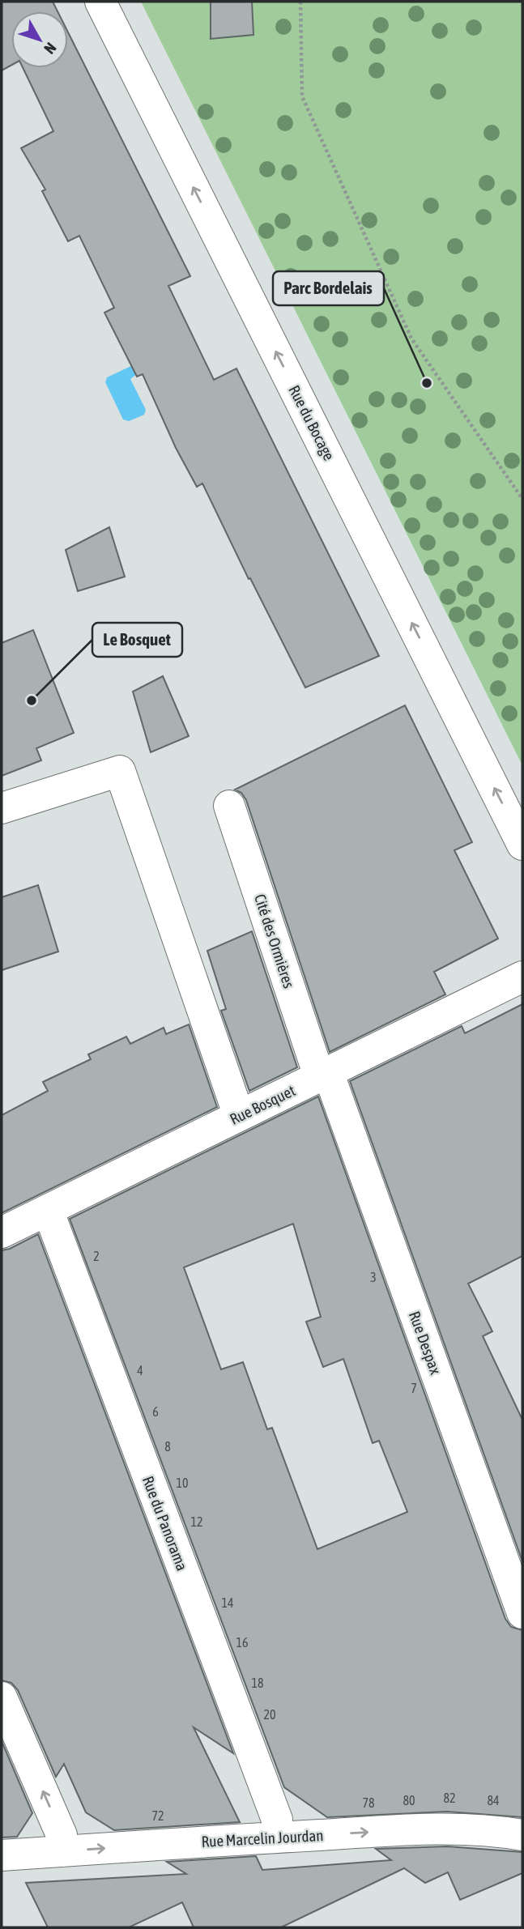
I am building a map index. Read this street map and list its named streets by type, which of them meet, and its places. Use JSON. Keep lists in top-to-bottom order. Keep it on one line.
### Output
{"streets":{"street":["Rue du Bocage","Cité des Ormières","Rue Bosquet","Rue Despax","Rue du Panorama","Rue Marcelin Jourdan"]},"crossings":[["Cité des Ormières","Rue Bosquet"],["Cité des Ormières","Rue Despax"],["Rue Bosquet","Rue Despax"],["Rue Bosquet","Rue du Panorama"],["Rue du Panorama","Rue Marcelin Jourdan"]],"one_way":["Rue du Bocage","Rue Marcelin Jourdan"],"places":["Parc Bordelais","Le Bosquet"],"house_numbers":["2","3","4","7","6","8","10","12","14","16","18","20","82","80","84","78","72"],"north":"bottom right"}
